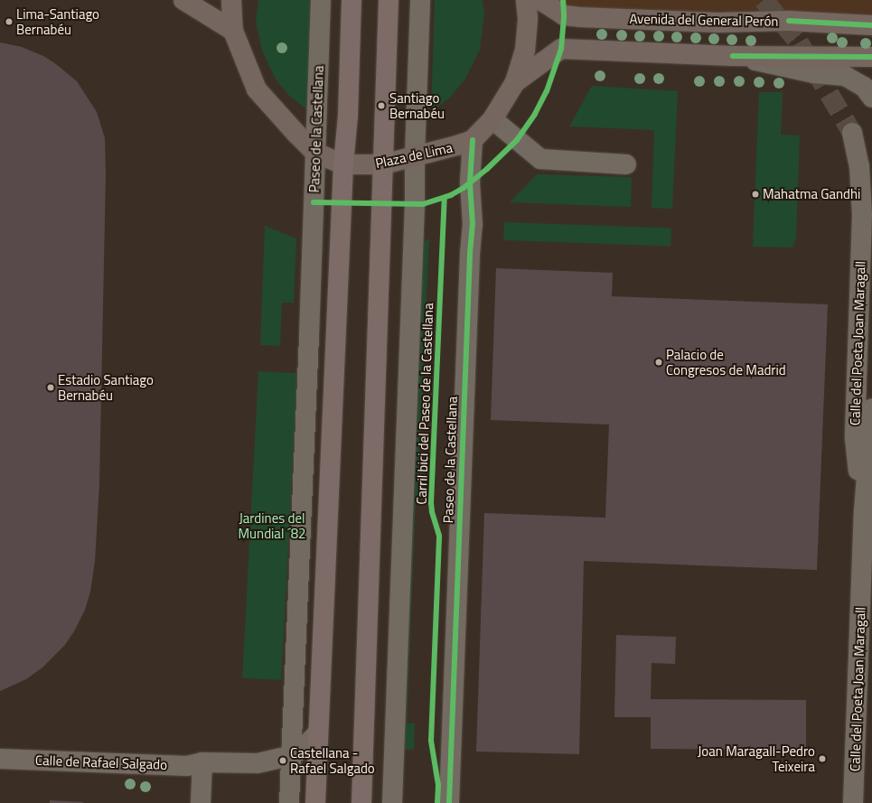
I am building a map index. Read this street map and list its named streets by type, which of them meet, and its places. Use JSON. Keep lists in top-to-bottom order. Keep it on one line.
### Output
{"streets":{"highway":["Paseo de la Castellana"],"main road":["Avenida del General Perón","Plaza de Lima"],"street":["Calle del Poeta Joan Maragall","Calle de Rafael Salgado"],"cycle path":["Carril bici del Paseo de la Castellana"]},"crossings":[["Paseo de la Castellana","Plaza de Lima"]],"parks":["Jardines del Mundial ´82"],"places":["Lima-Santiago Bernabéu","Santiago Bernabéu","Mahatma Gandhi","Palacio de Congresos de Madrid","Estadio Santiago Bernabéu","Joan Maragall-Pedro Teixeira","Castellana - Rafael Salgado"]}
